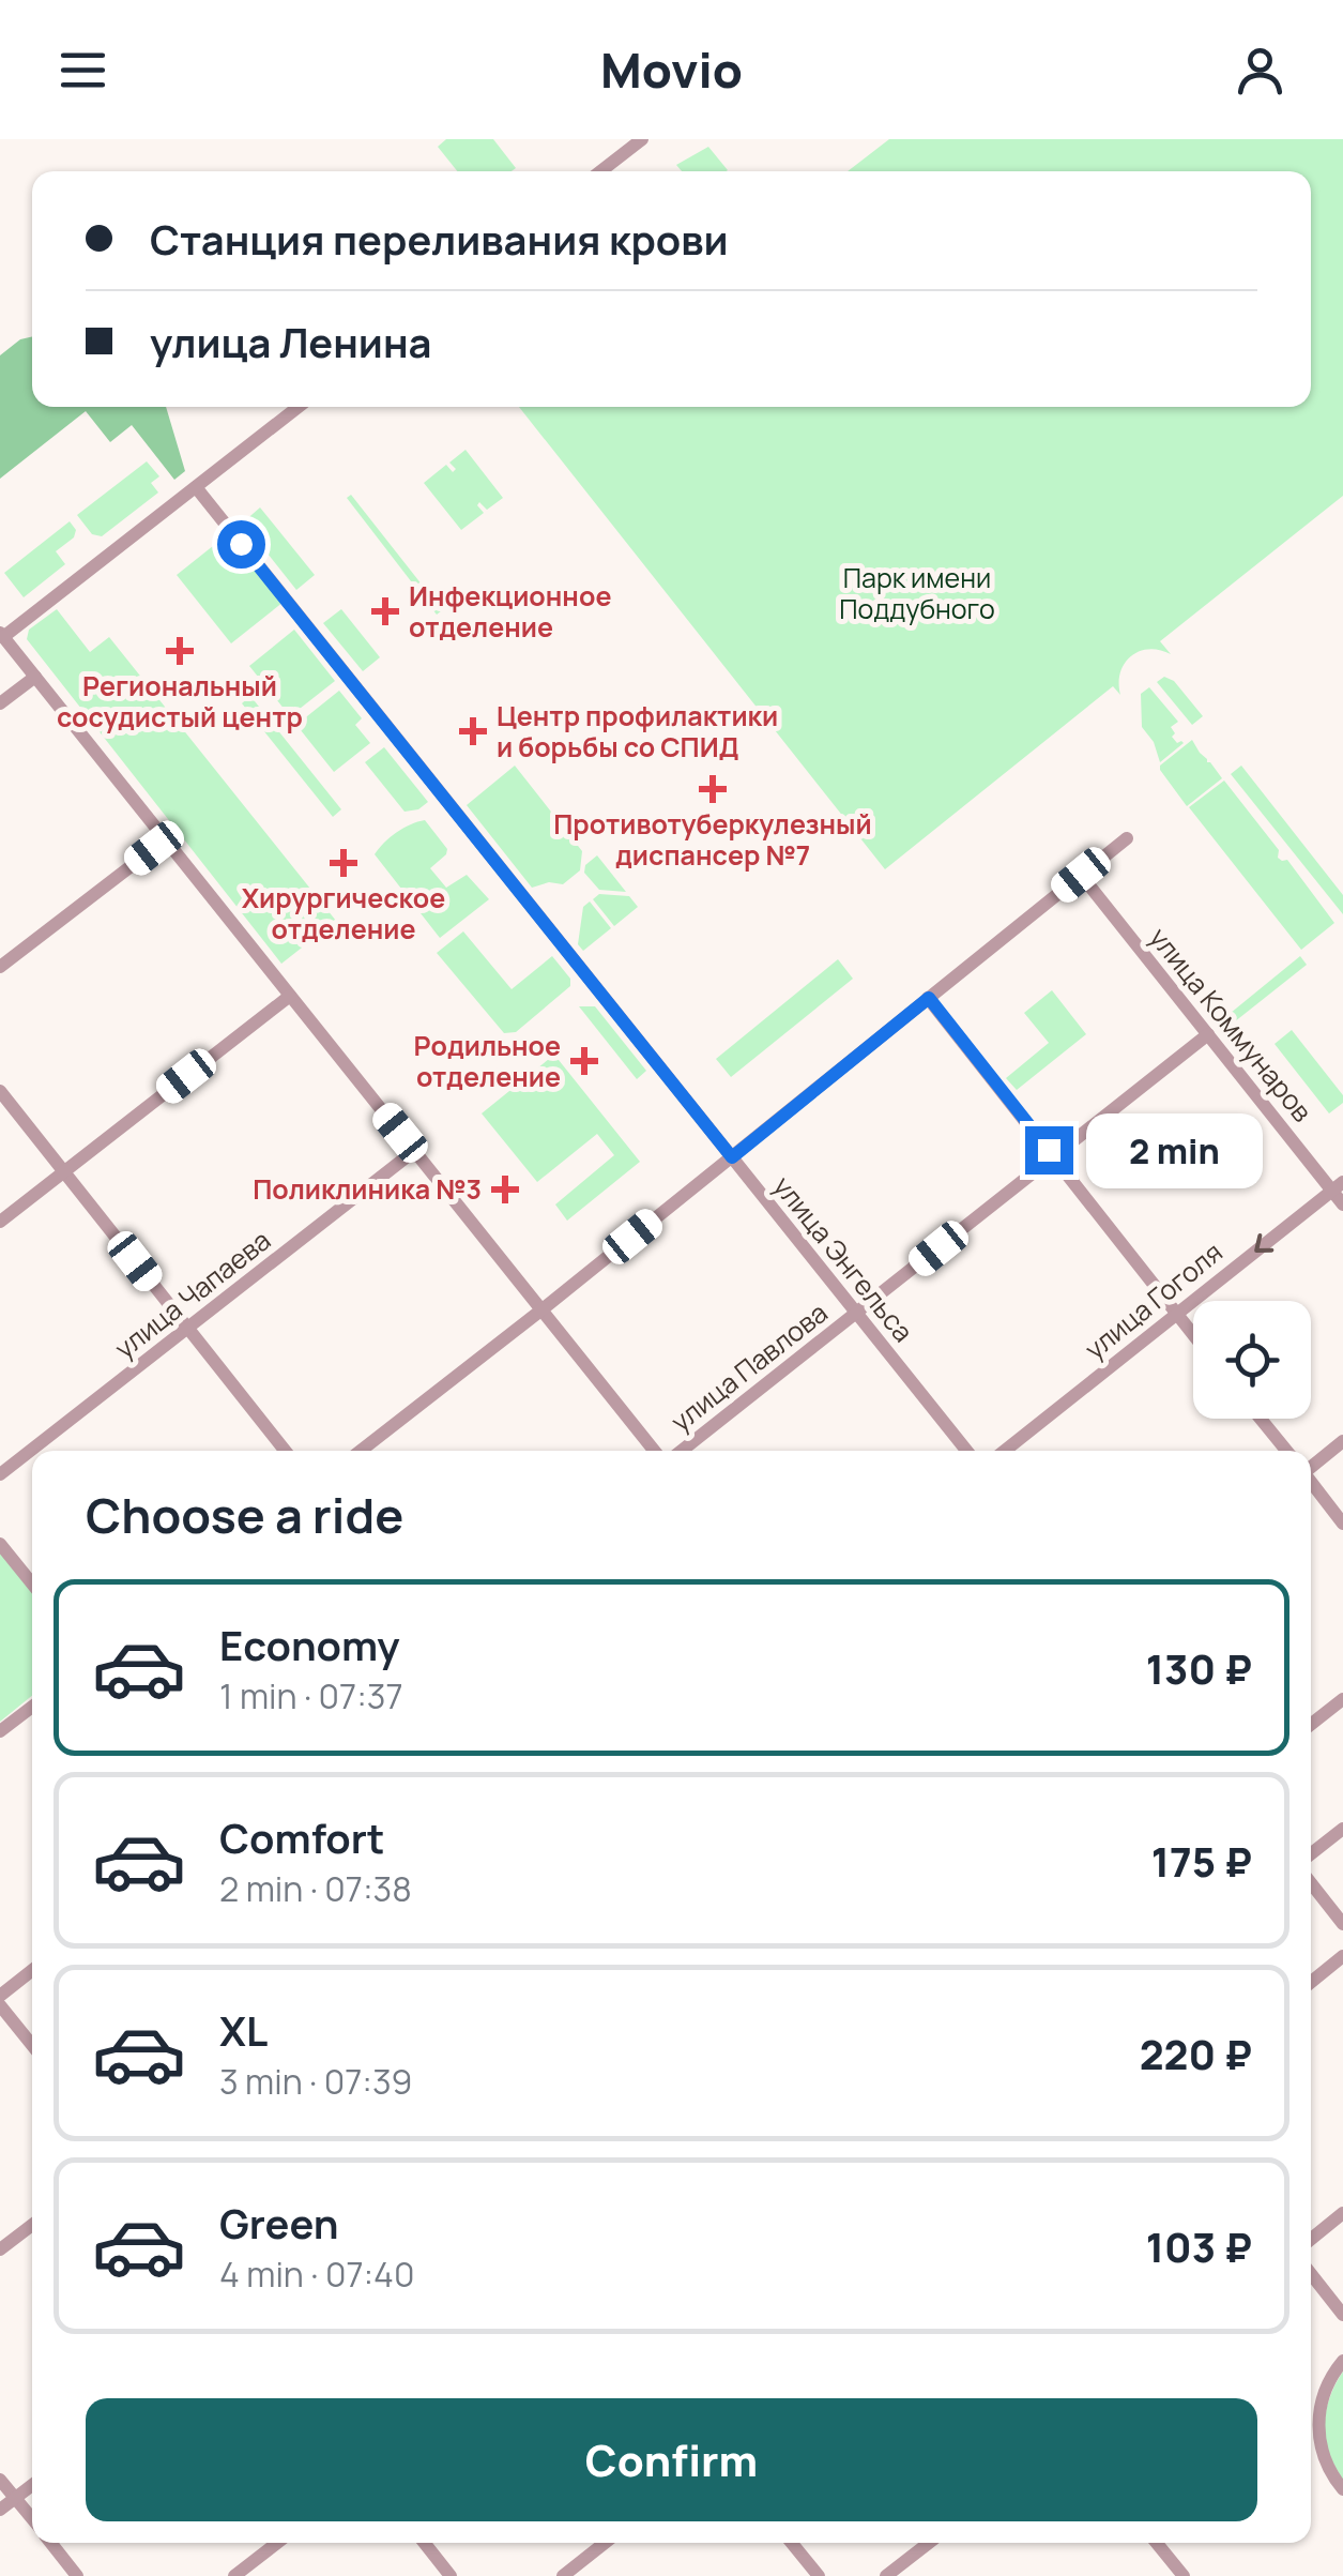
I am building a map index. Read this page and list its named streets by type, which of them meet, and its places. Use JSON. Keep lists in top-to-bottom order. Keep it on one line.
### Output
{"streets":{"street":["улица Коммунаров","улица Энгельса","улица Чапаева","улица Гоголя","улица Павлова"]},"crossings":[["улица Коммунаров","улица Гоголя"],["улица Коммунаров","улица Павлова"],["улица Энгельса","улица Павлова"]],"one_way":["улица Гоголя"],"parks":["Парк имени Поддубного"],"places":{"health":["Инфекционное отделение","Региональный сосудистый центр","Центр профилактики и борьбы со СПИД","Противотуберкулезный диспансер №7","Хирургическое отделение","Родильное отделение","Поликлиника №3"]},"page":{"header":"Movio","banner":["Станция переливания крови","улица Ленина"],"bubble":"2 min","heading":"Choose a ride","list":[{"name":"Economy","note":"1 min · 07:37","value":"130 ₽"},{"name":"Comfort","note":"2 min · 07:38","value":"175 ₽"},{"name":"XL","note":"3 min · 07:39","value":"220 ₽"},{"name":"Green","note":"4 min · 07:40","value":"103 ₽"}],"buttons":"Confirm"}}
